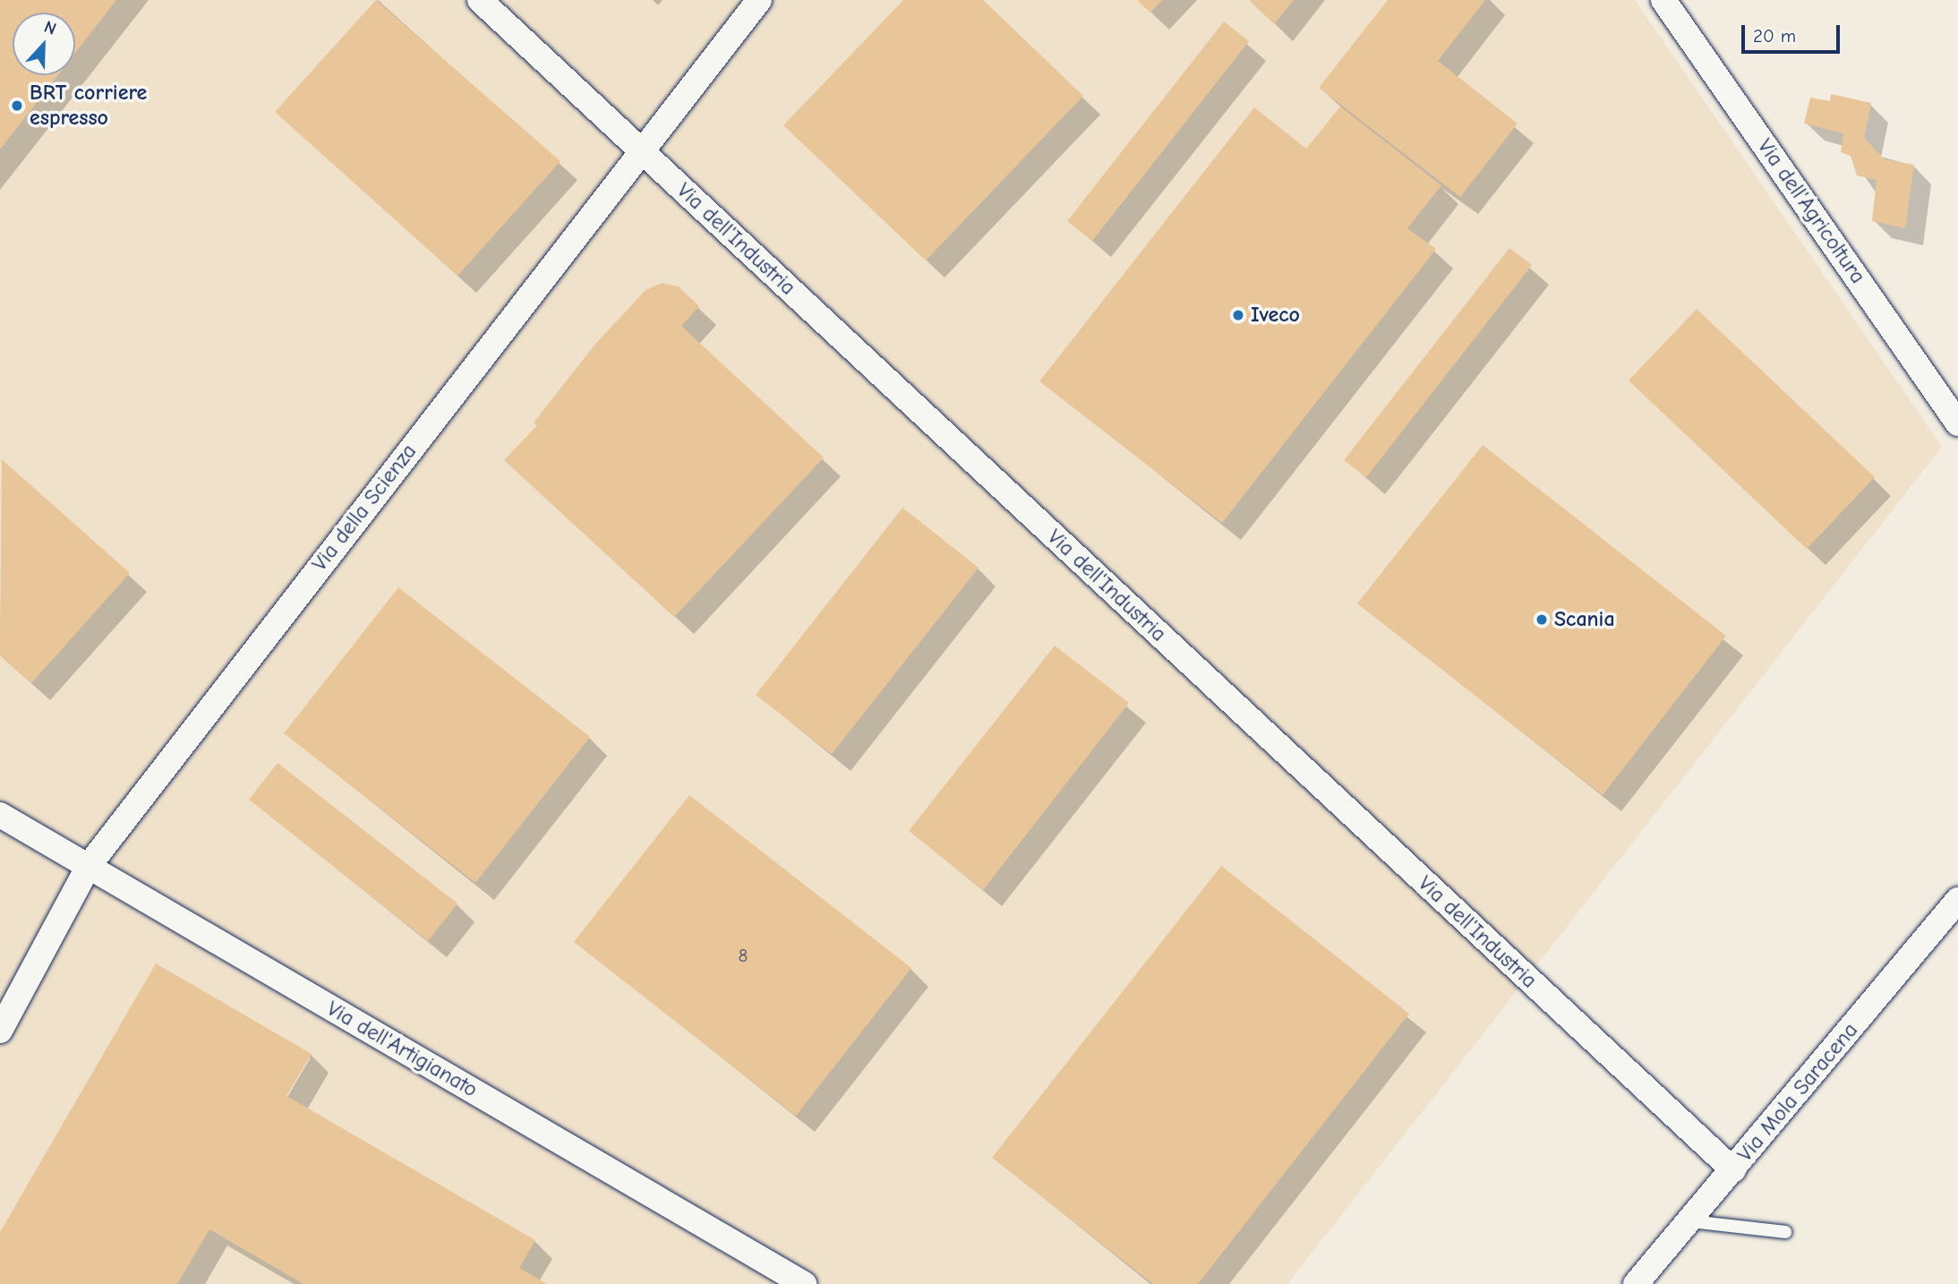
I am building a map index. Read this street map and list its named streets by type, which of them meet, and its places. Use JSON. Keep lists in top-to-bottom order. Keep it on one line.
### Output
{"streets":{"street":["Via dell'Agricoltura","Via dell'Industria","Via della Scienza","Via dell'Artigianato","Via Mola Saracena"]},"crossings":[["Via dell'Industria","Via della Scienza"],["Via dell'Industria","Via Mola Saracena"],["Via della Scienza","Via dell'Artigianato"]],"places":["BRT corriere espresso","Iveco","Scania"],"house_numbers":["8"],"scale_bar":"20 m","north":"top"}
